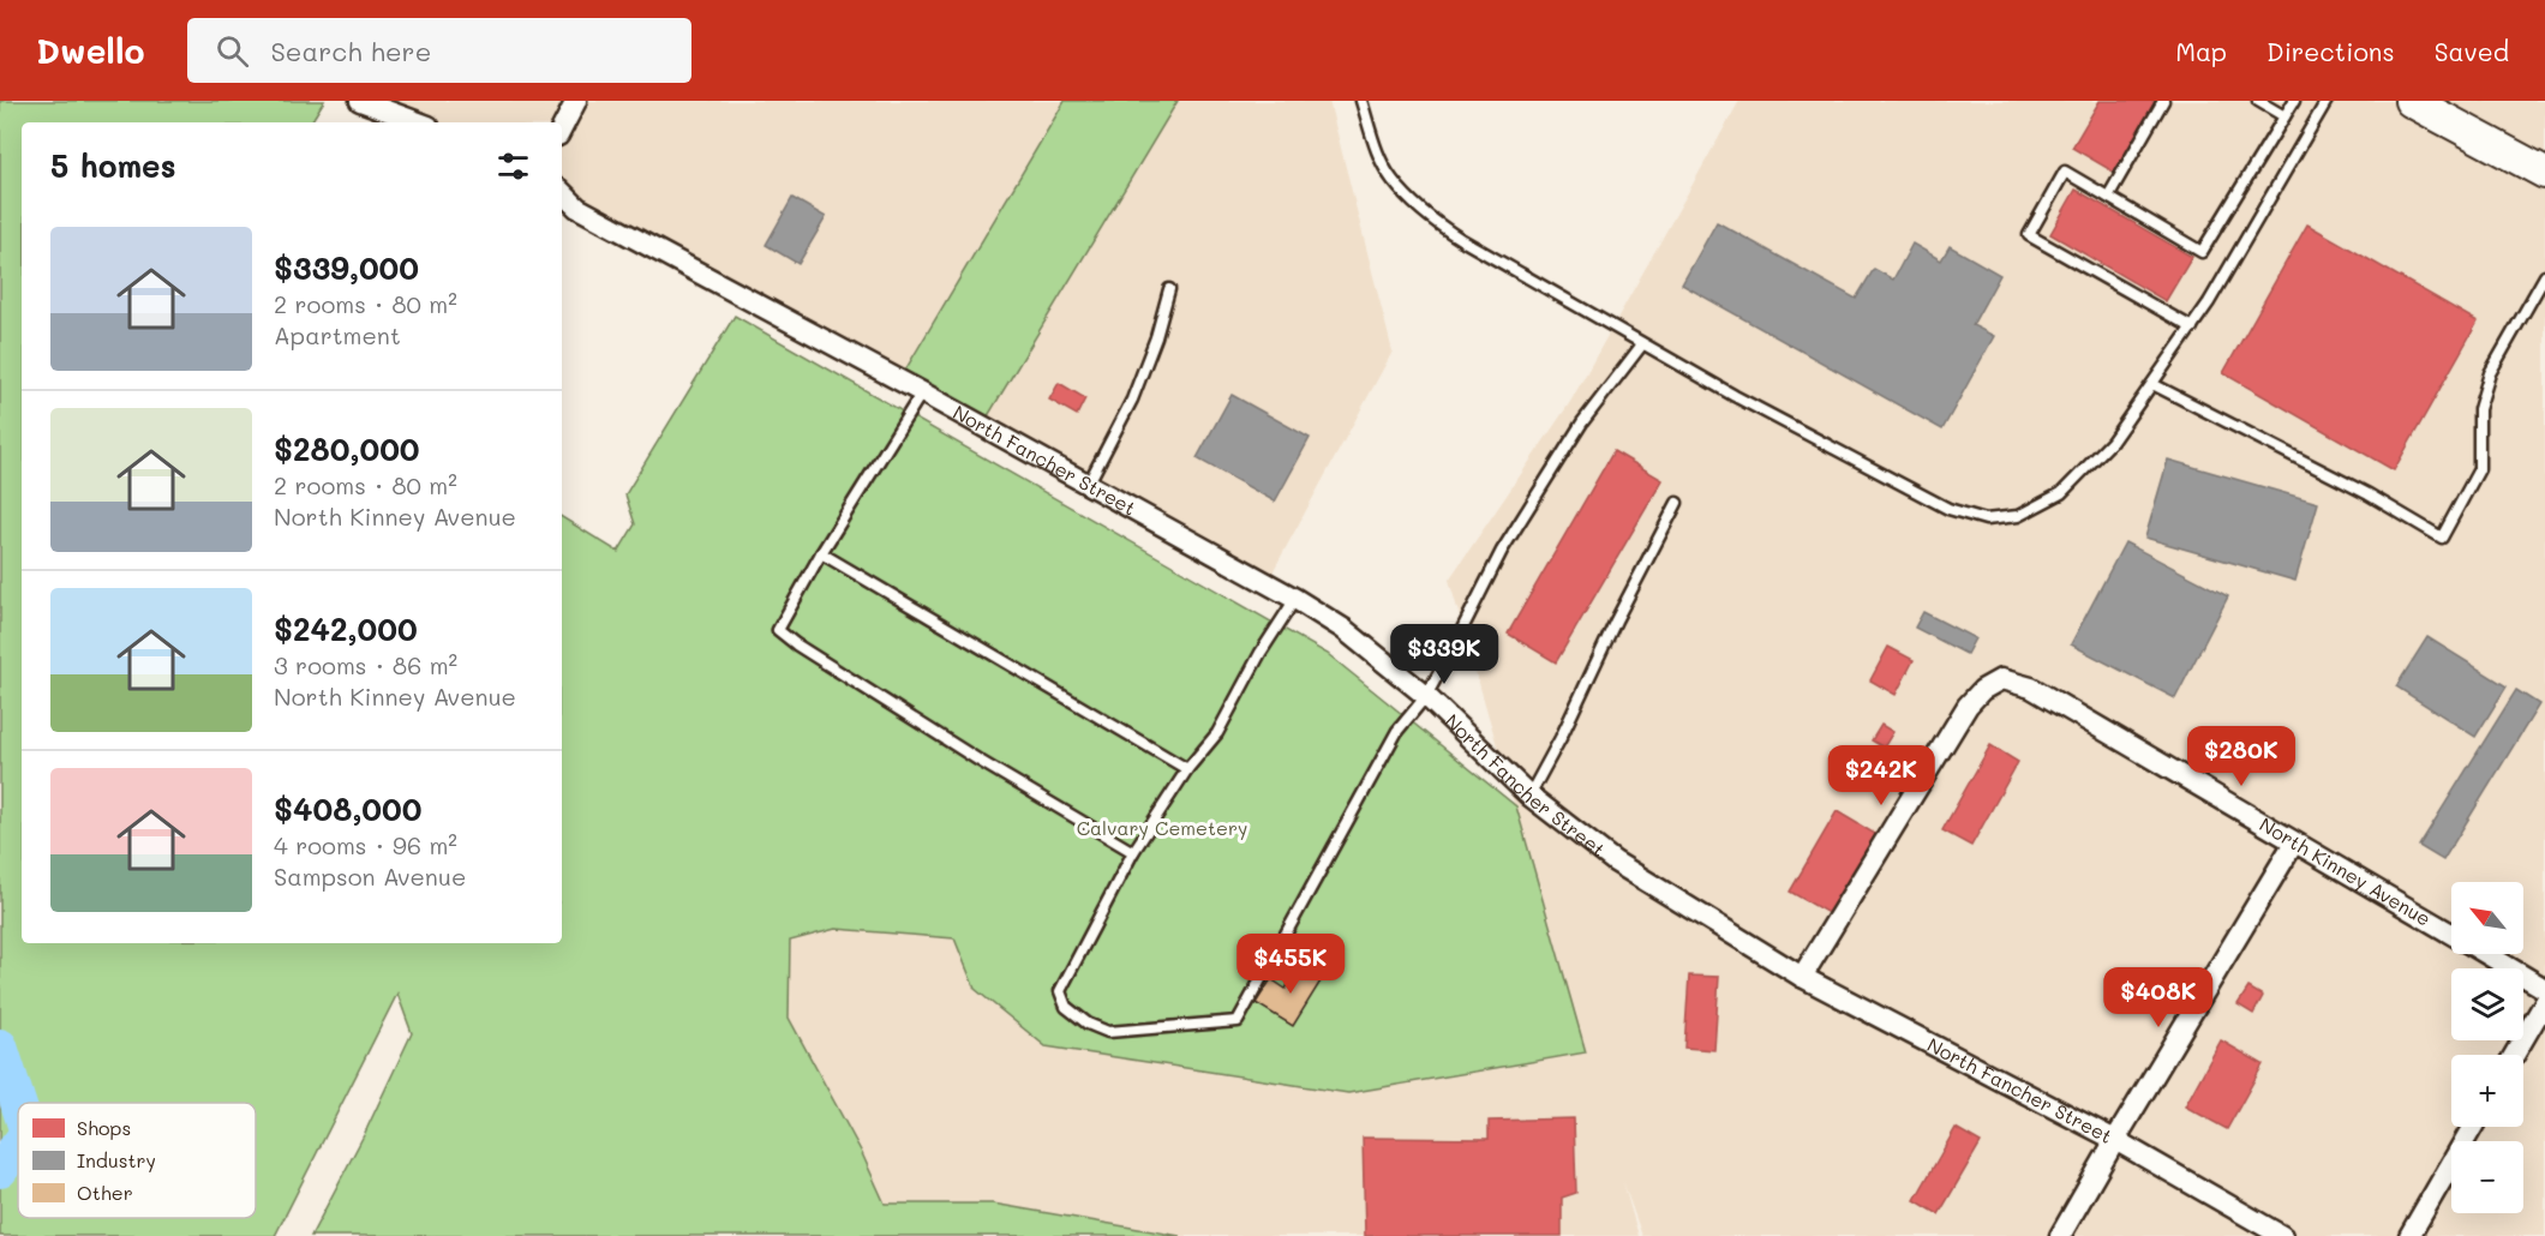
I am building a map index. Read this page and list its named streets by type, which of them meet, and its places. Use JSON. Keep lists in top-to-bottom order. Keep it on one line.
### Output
{"streets":{"street":["North Fancher Street","North Kinney Avenue"]},"crossings":[["North Fancher Street","North Kinney Avenue"]],"parks":["Calvary Cemetery"],"legend":["Shops","Industry","Other"],"north":"top left","page":{"header":"Dwello","search":"Search here","nav":["Map","Directions","Saved"],"heading":"5 homes","list":[{"name":"$339,000","note":"2 rooms · 80 m² · Apartment"},{"name":"$280,000","note":"2 rooms · 80 m² · North Kinney Avenue"},{"name":"$242,000","note":"3 rooms · 86 m² · North Kinney Avenue"},{"name":"$408,000","note":"4 rooms · 96 m² · Sampson Avenue"}],"price":["$339K","$280K","$242K","$455K","$408K"],"map_buttons":["+","−"]}}
